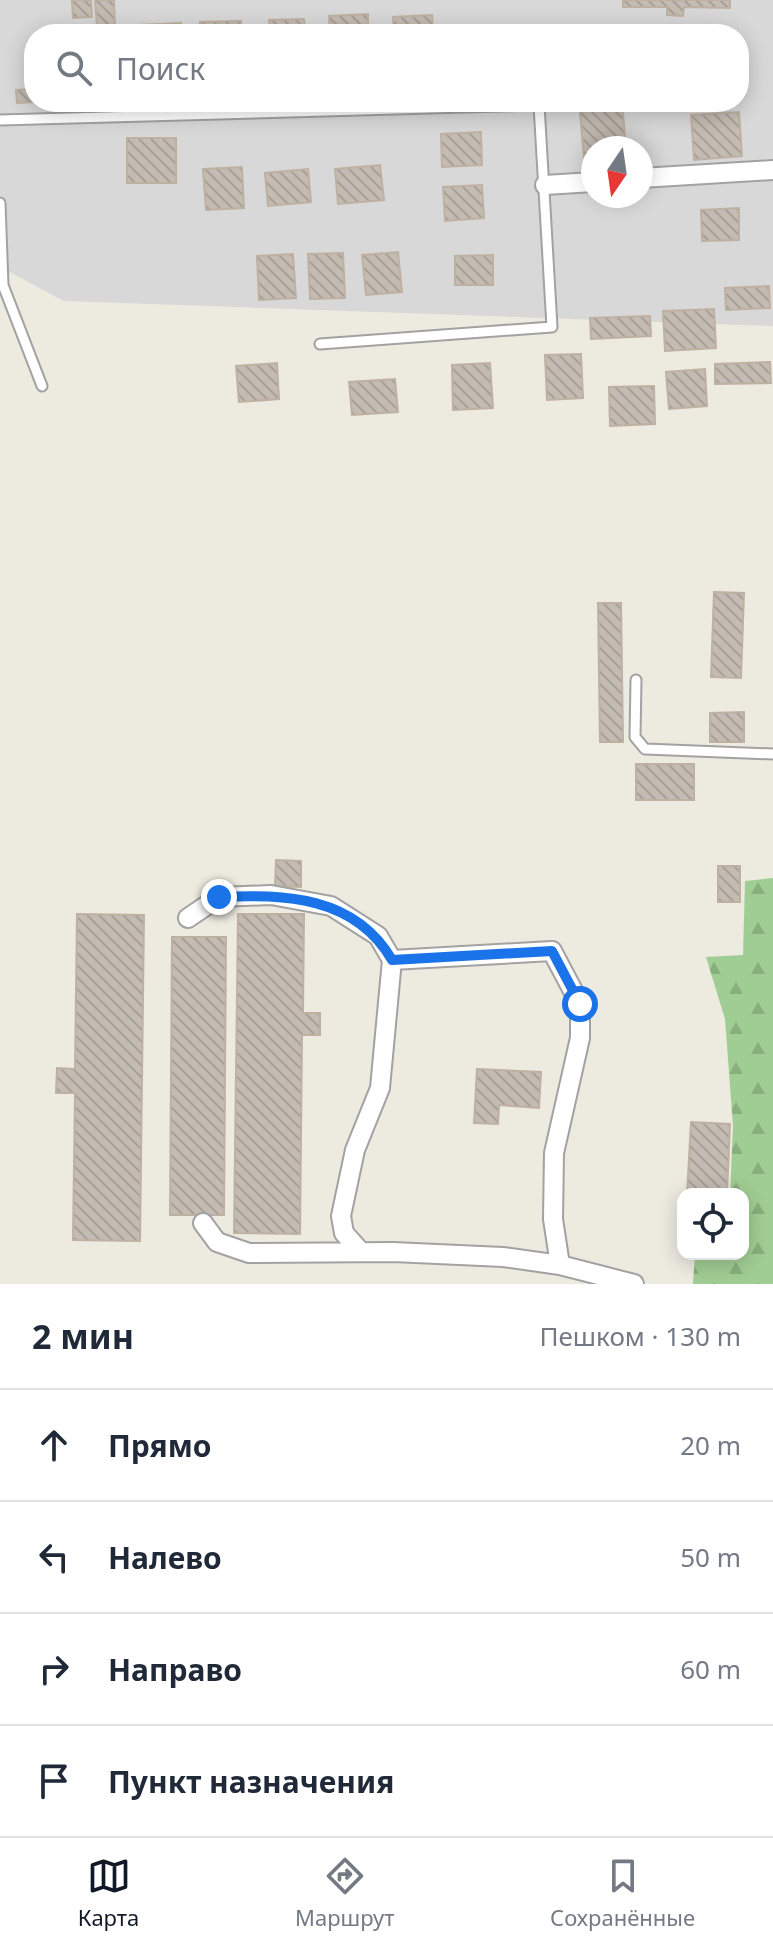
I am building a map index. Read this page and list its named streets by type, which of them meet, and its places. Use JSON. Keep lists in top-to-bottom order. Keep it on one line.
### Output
{"north":"bottom","page":{"search":"Поиск","heading":["2 мин","Пешком · 130 m"],"list":[["Прямо","20 m"],["Налево","50 m"],["Направо","60 m"],"Пункт назначения"],"nav":["Карта","Маршрут","Сохранённые"]}}
